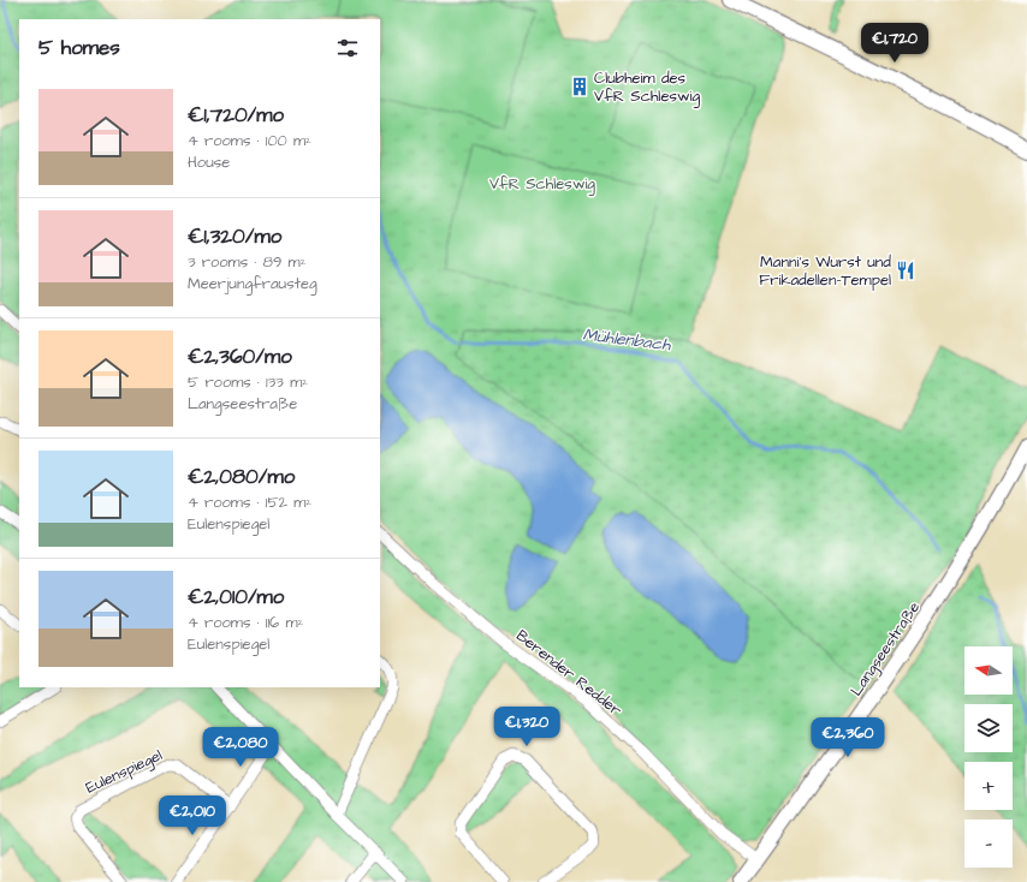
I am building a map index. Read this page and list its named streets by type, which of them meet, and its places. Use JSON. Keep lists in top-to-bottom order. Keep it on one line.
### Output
{"streets":{"street":["Langseestraße","Berender Redder","Eulenspiegel"]},"crossings":[["Langseestraße","Berender Redder"]],"water":["Mühlenbach"],"parks":["VfR Schleswig"],"places":{"building":["Clubheim des VfR Schleswig"],"restaurant":["Manni's Wurst und Frikadellen-Tempel"]},"north":"left","page":{"heading":"5 homes","price":["€1,720","€1,320","€2,360","€2,080","€2,010"],"list":[{"name":"€1,720/mo","note":"4 rooms · 100 m² · House"},{"name":"€1,320/mo","note":"3 rooms · 89 m² · Meerjungfrausteg"},{"name":"€2,360/mo","note":"5 rooms · 133 m² · Langseestraße"},{"name":"€2,080/mo","note":"4 rooms · 152 m² · Eulenspiegel"},{"name":"€2,010/mo","note":"4 rooms · 116 m² · Eulenspiegel"}],"map_buttons":["+","−"]}}
